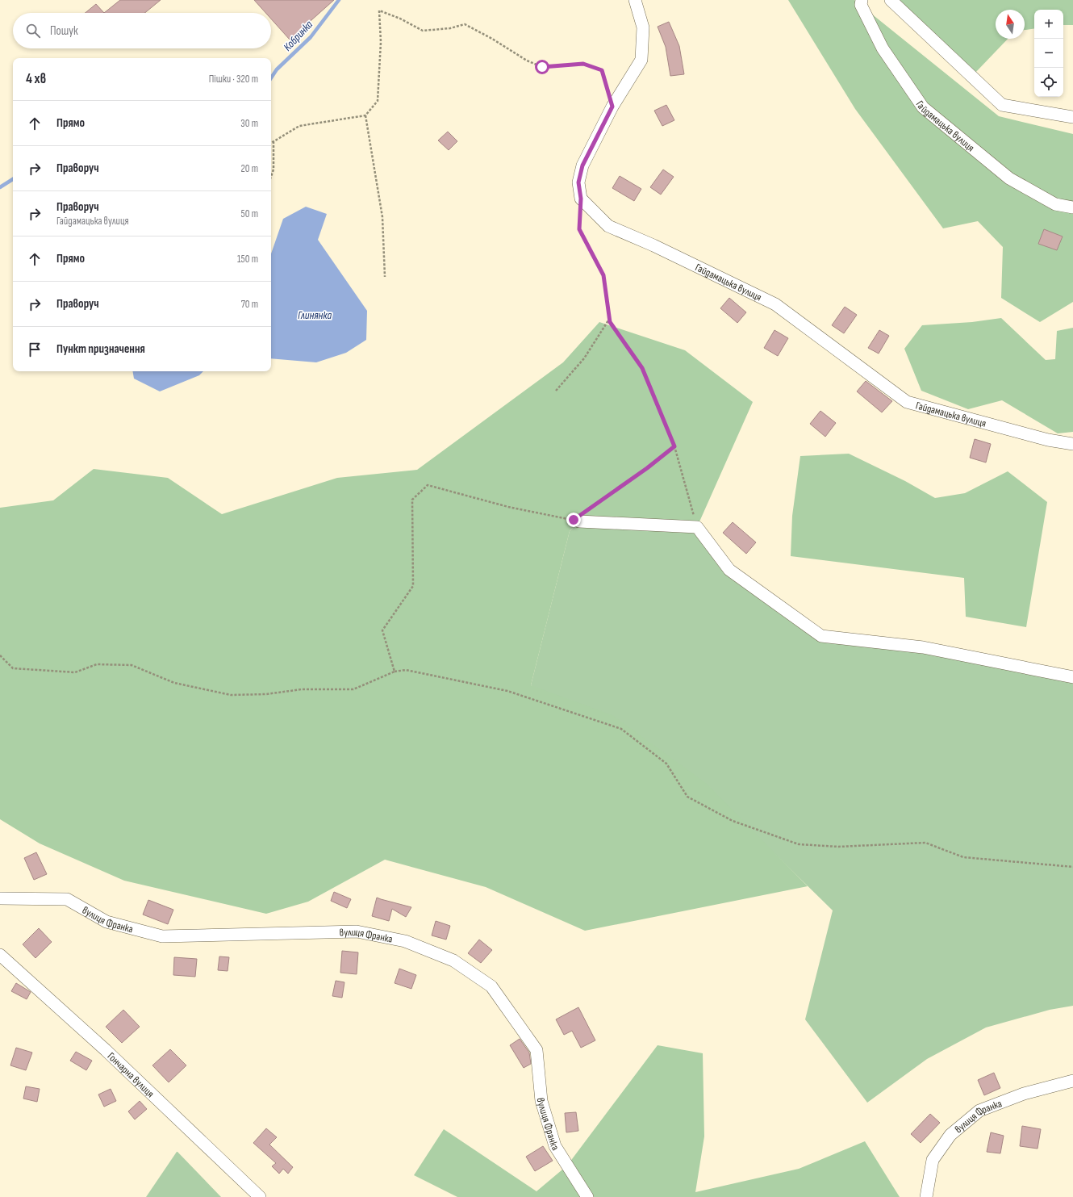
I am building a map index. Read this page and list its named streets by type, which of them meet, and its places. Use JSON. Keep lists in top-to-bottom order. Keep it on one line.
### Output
{"streets":{"street":["Гайдамацька вулиця","вулиця Франка","Гончарна вулиця"]},"water":["Кобринка","Глинянка"],"north":"top","page":{"map_buttons":["+","−"],"search":"Пошук","heading":["4 хв","Пішки · 320 m"],"list":[["Прямо","30 m"],["Праворуч","20 m"],["Праворуч","Гайдамацька вулиця","50 m"],["Прямо","150 m"],["Праворуч","70 m"],"Пункт призначення"]}}
